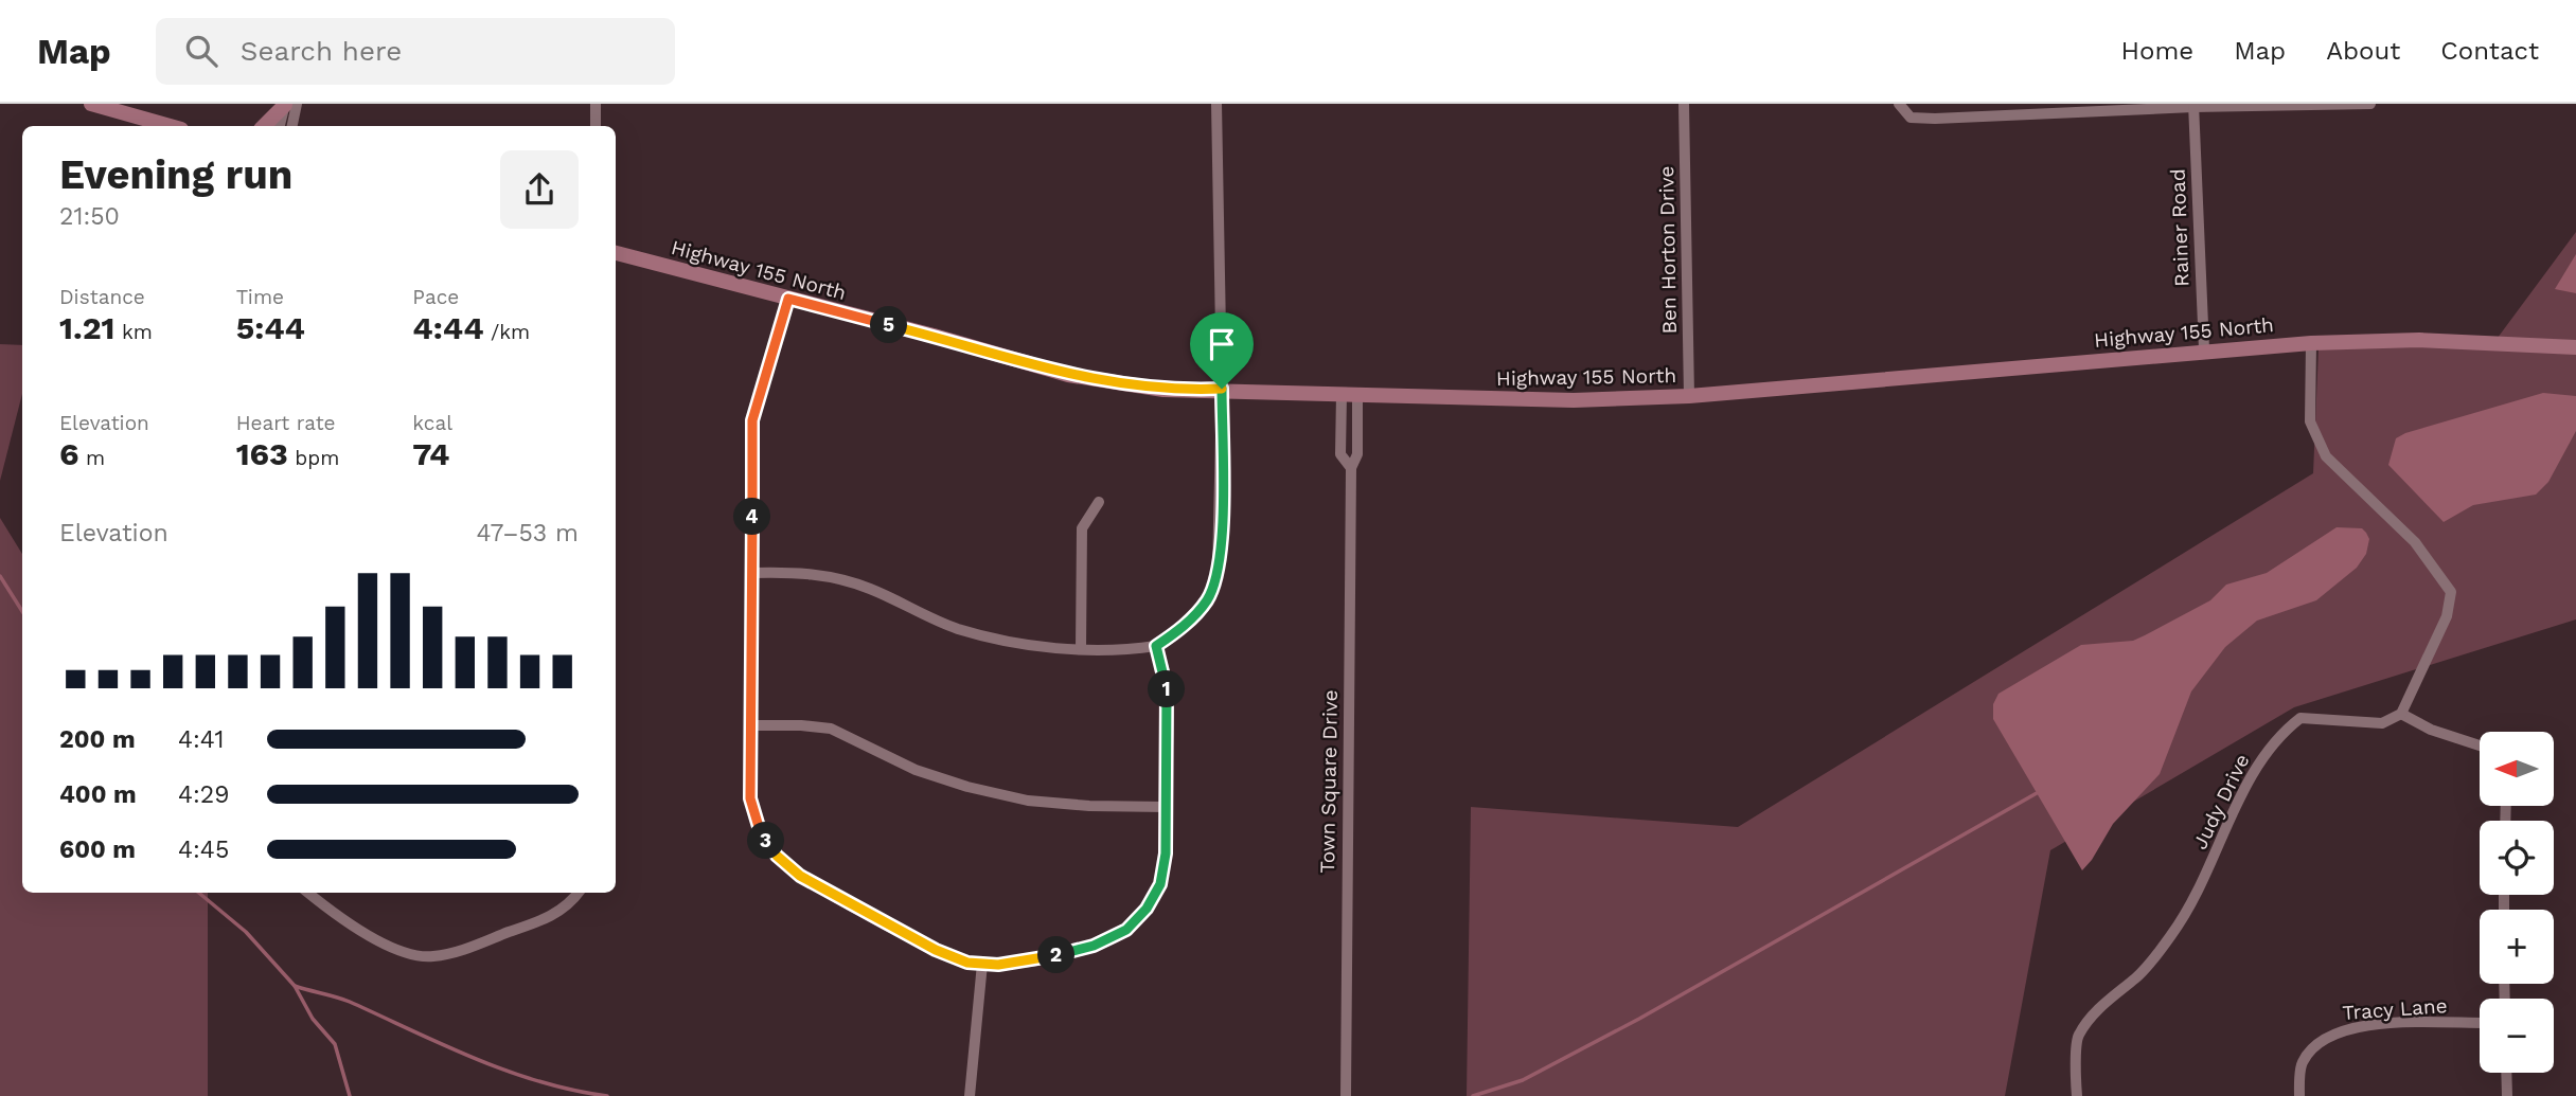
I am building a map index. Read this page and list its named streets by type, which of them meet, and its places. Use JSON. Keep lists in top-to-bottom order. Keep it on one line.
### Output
{"streets":{"main road":["Highway 155 North"],"street":["Rainer Road","Ben Horton Drive","Town Square Drive","Judy Drive","Tracy Lane"]},"crossings":[["Rainer Road","Highway 155 North"],["Ben Horton Drive","Highway 155 North"],["Highway 155 North","Town Square Drive"]],"north":"left","page":{"header":"Map","search":"Search here","nav":["Home","Map","About","Contact"],"heading":["Evening run","21:50"],"stats":[["Distance","1.21 km"],["Time","5:44"],["Pace","4:44 /km"],["Elevation","6 m"],["Heart rate","163 bpm"],["kcal","74"]],"pins":["5","4","1","3","2"],"chart":["Elevation","47–53 m"],"list":[{"name":"200 m","note":"4:41"},{"name":"400 m","note":"4:29"},{"name":"600 m","note":"4:45"}],"map_buttons":["+","−"]}}
